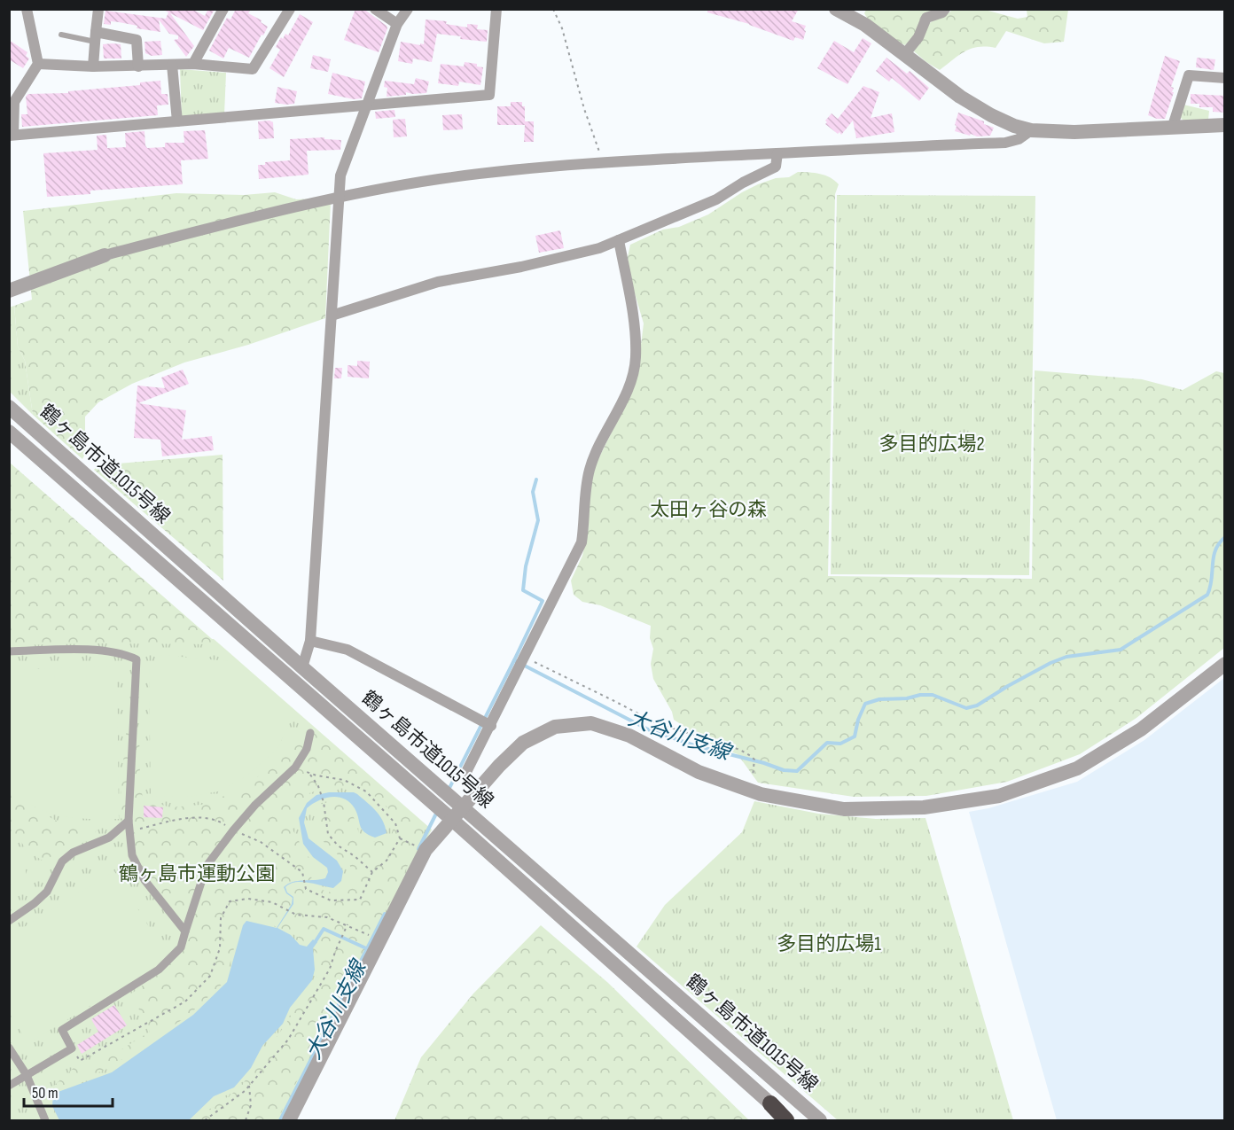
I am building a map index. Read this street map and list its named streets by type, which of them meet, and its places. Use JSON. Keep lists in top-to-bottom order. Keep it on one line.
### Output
{"streets":{"street":["鶴ヶ島市道1015号線"]},"water":["大谷川支線"],"parks":["多目的広場2","太田ヶ谷の森","鶴ヶ島市運動公園","多目的広場1"],"scale_bar":"50 m"}
